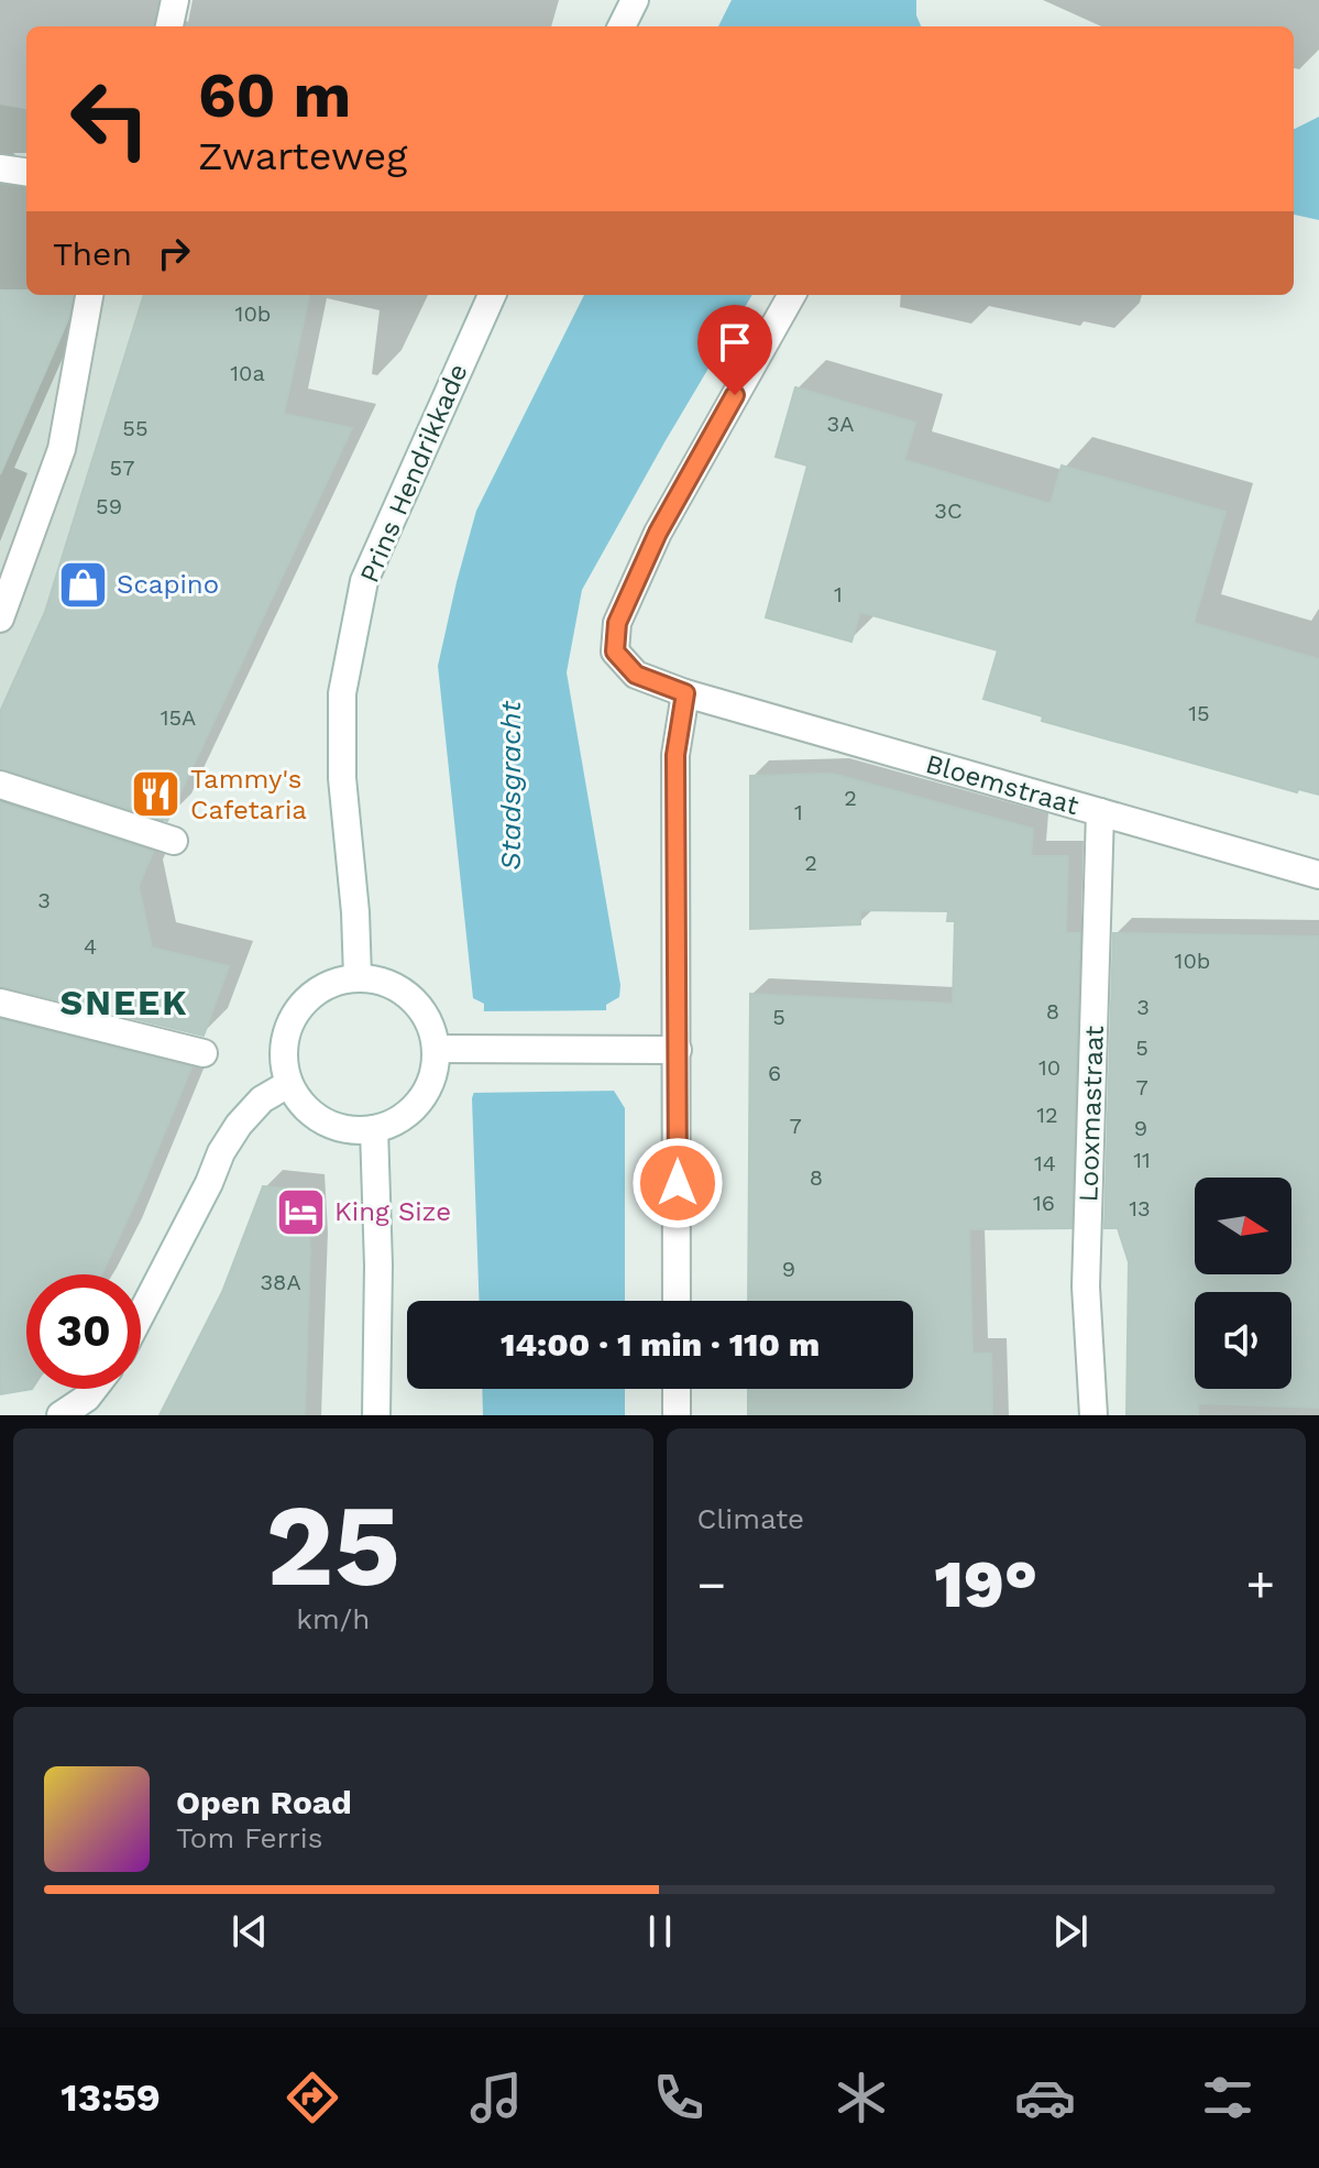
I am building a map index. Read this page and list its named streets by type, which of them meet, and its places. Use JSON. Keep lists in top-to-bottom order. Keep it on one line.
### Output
{"streets":{"street":["Prins Hendrikkade","Bloemstraat","Looxmastraat"]},"crossings":[["Bloemstraat","Looxmastraat"]],"districts":["SNEEK"],"water":["Stadsgracht"],"places":{"shop":["Scapino"],"restaurant":["Tammy's Cafetaria"],"hotel":["King Size"]},"house_numbers":["10b","10a","3A","55","57","59","3C","1","15","15A","2","1","2","3","4","10b","3","8","5","5","10","6","7","12","7","9","11","14","8","16","13","9","38A"],"north":"right","page":{"turn":["60 m","Zwarteweg"],"then":"Then","limit":"30","trip":"14:00 · 1 min · 110 m","tile":[["25","km/h"],"Climate"],"heat":["−","19°","+"],"song":["Open Road","Tom Ferris"],"tabs":"13:59"}}
